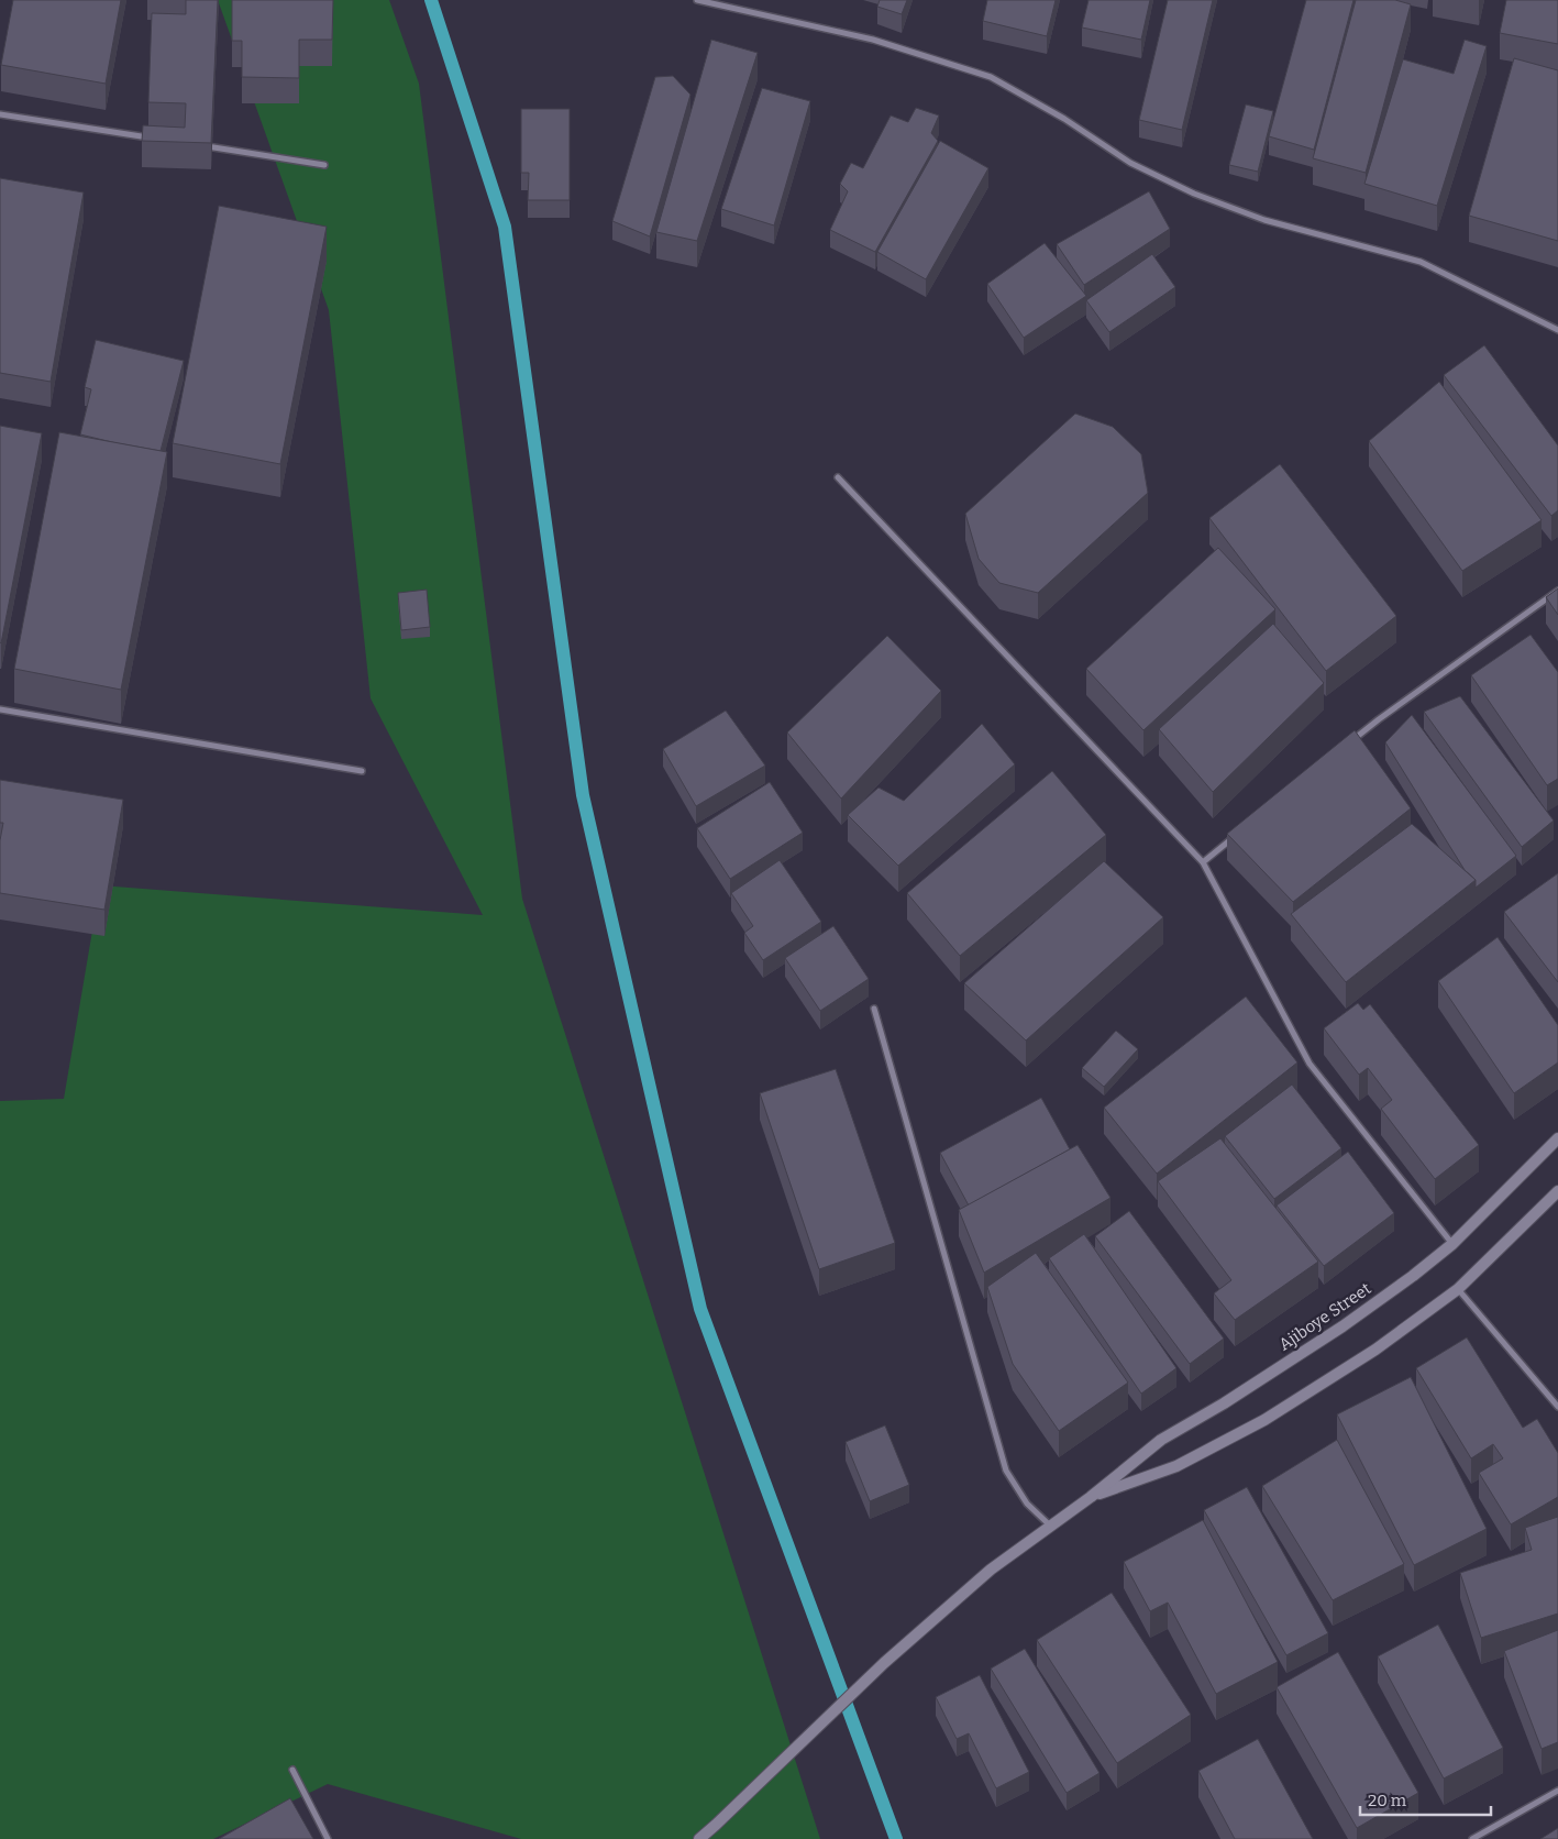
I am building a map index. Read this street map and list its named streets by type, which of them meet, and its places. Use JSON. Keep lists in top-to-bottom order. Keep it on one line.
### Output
{"streets":{"street":["Ajiboye Street"]},"scale_bar":"20 m"}
